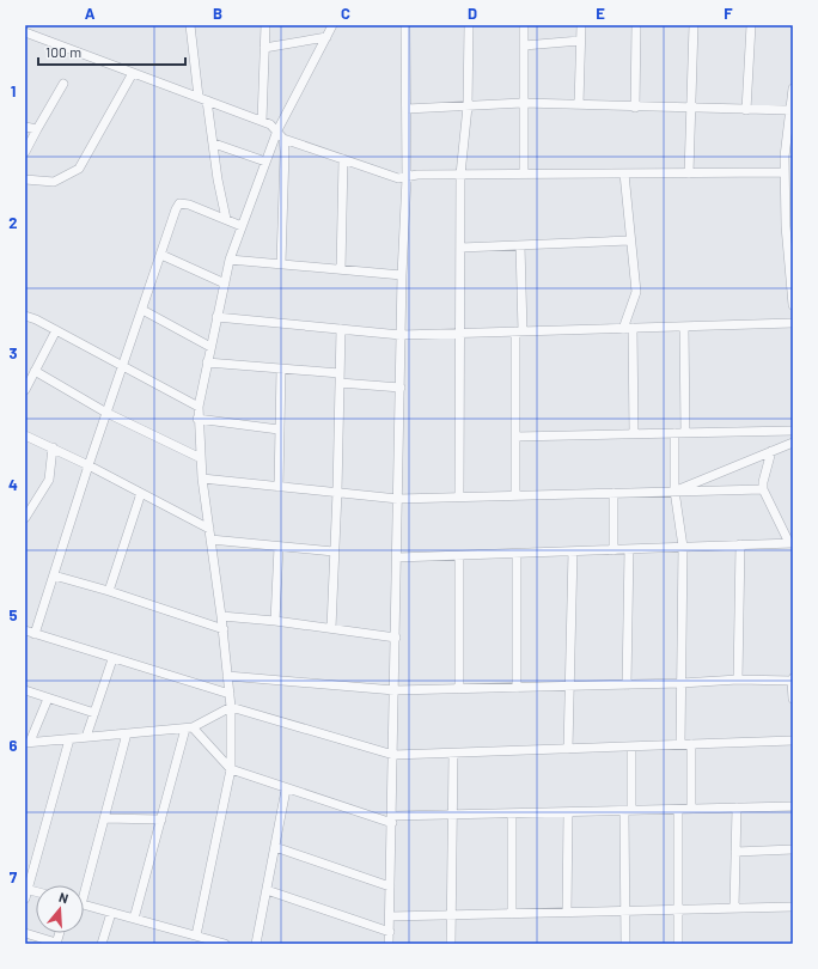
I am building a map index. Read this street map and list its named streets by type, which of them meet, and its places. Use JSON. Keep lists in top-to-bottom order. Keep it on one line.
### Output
{"scale_bar":"100 m","north":"top","grid":{"columns":["A","B","C","D","E","F"],"rows":["1","2","3","4","5","6","7"]}}
